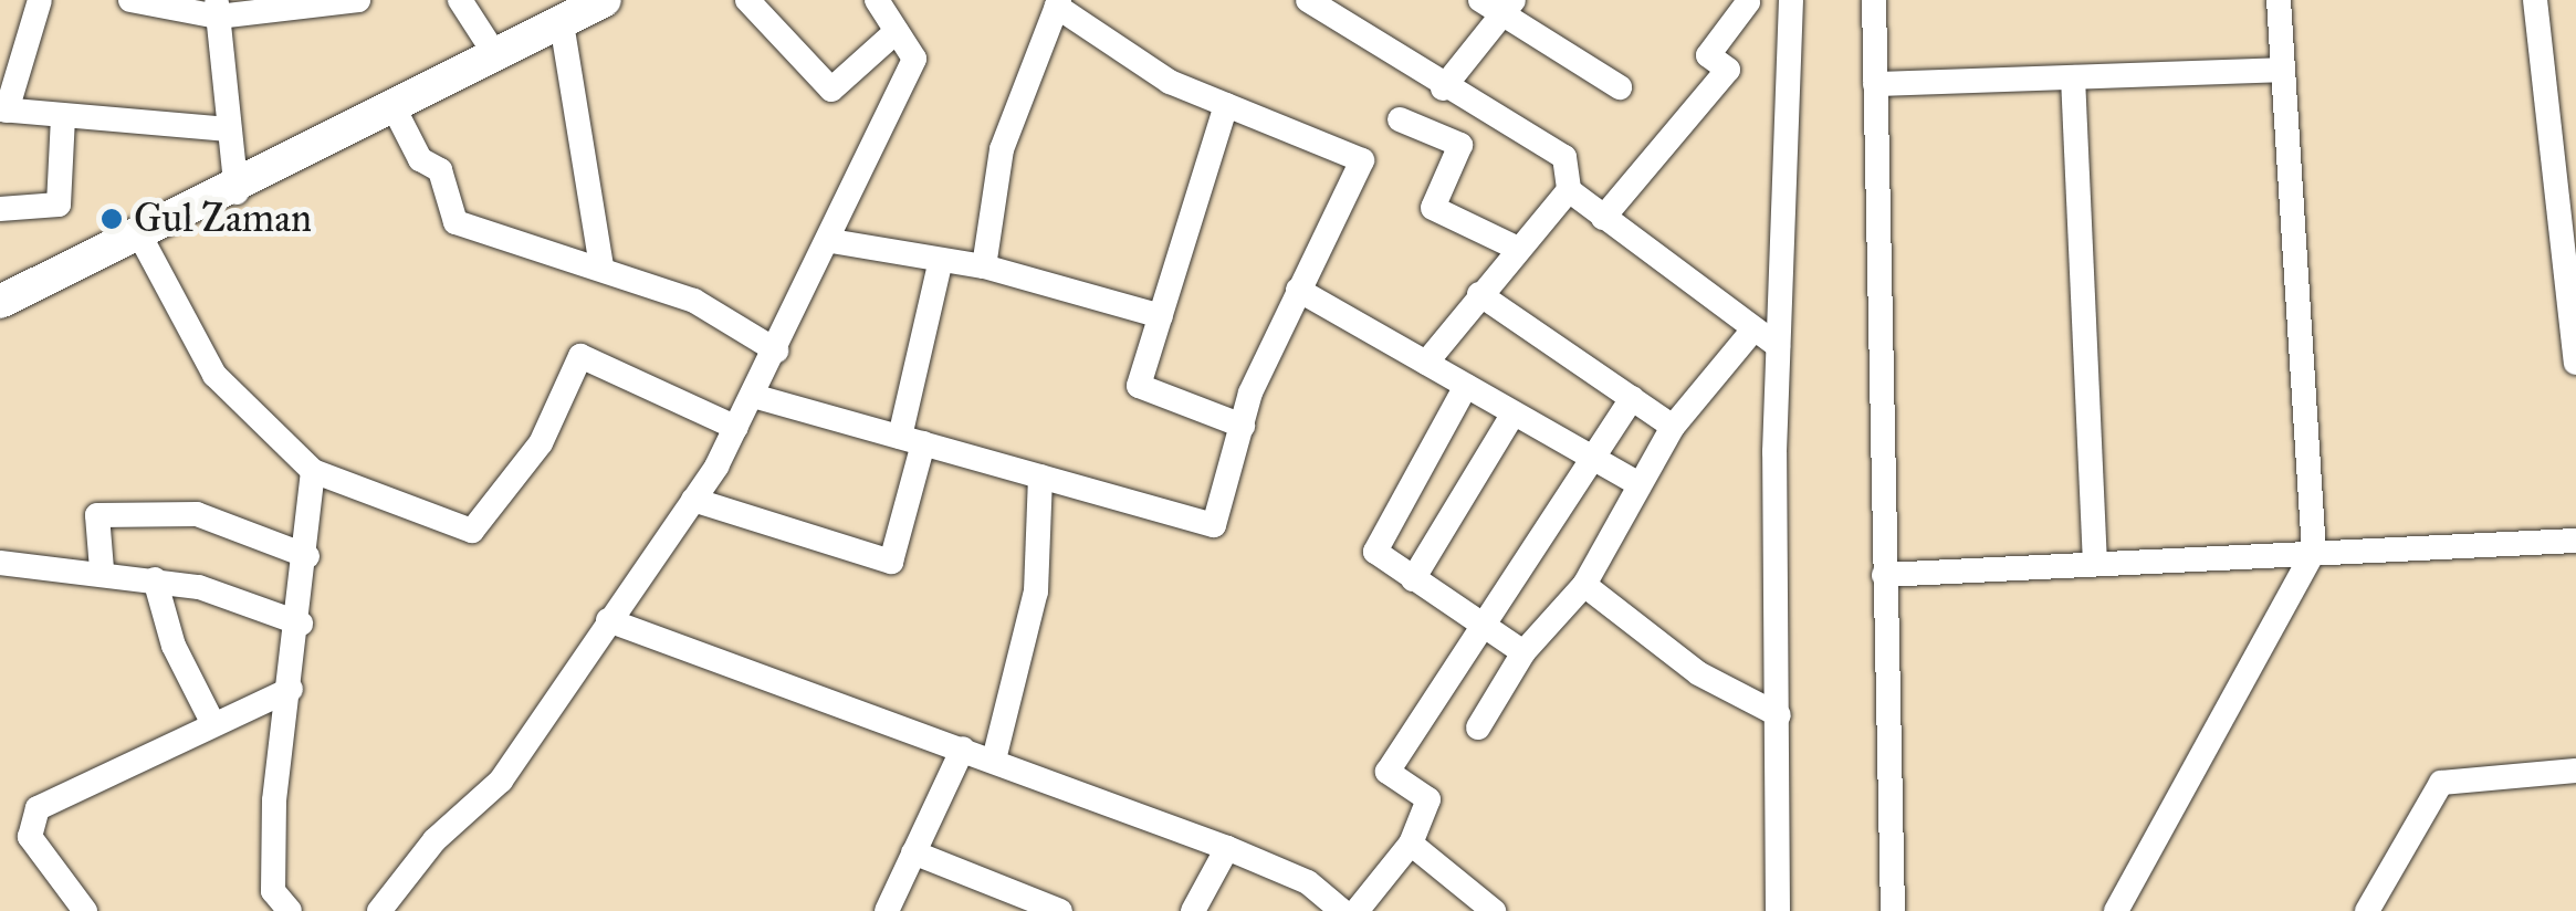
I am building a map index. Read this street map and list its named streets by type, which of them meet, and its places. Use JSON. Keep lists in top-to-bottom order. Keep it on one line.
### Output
{"places":["Gul Zaman"]}
